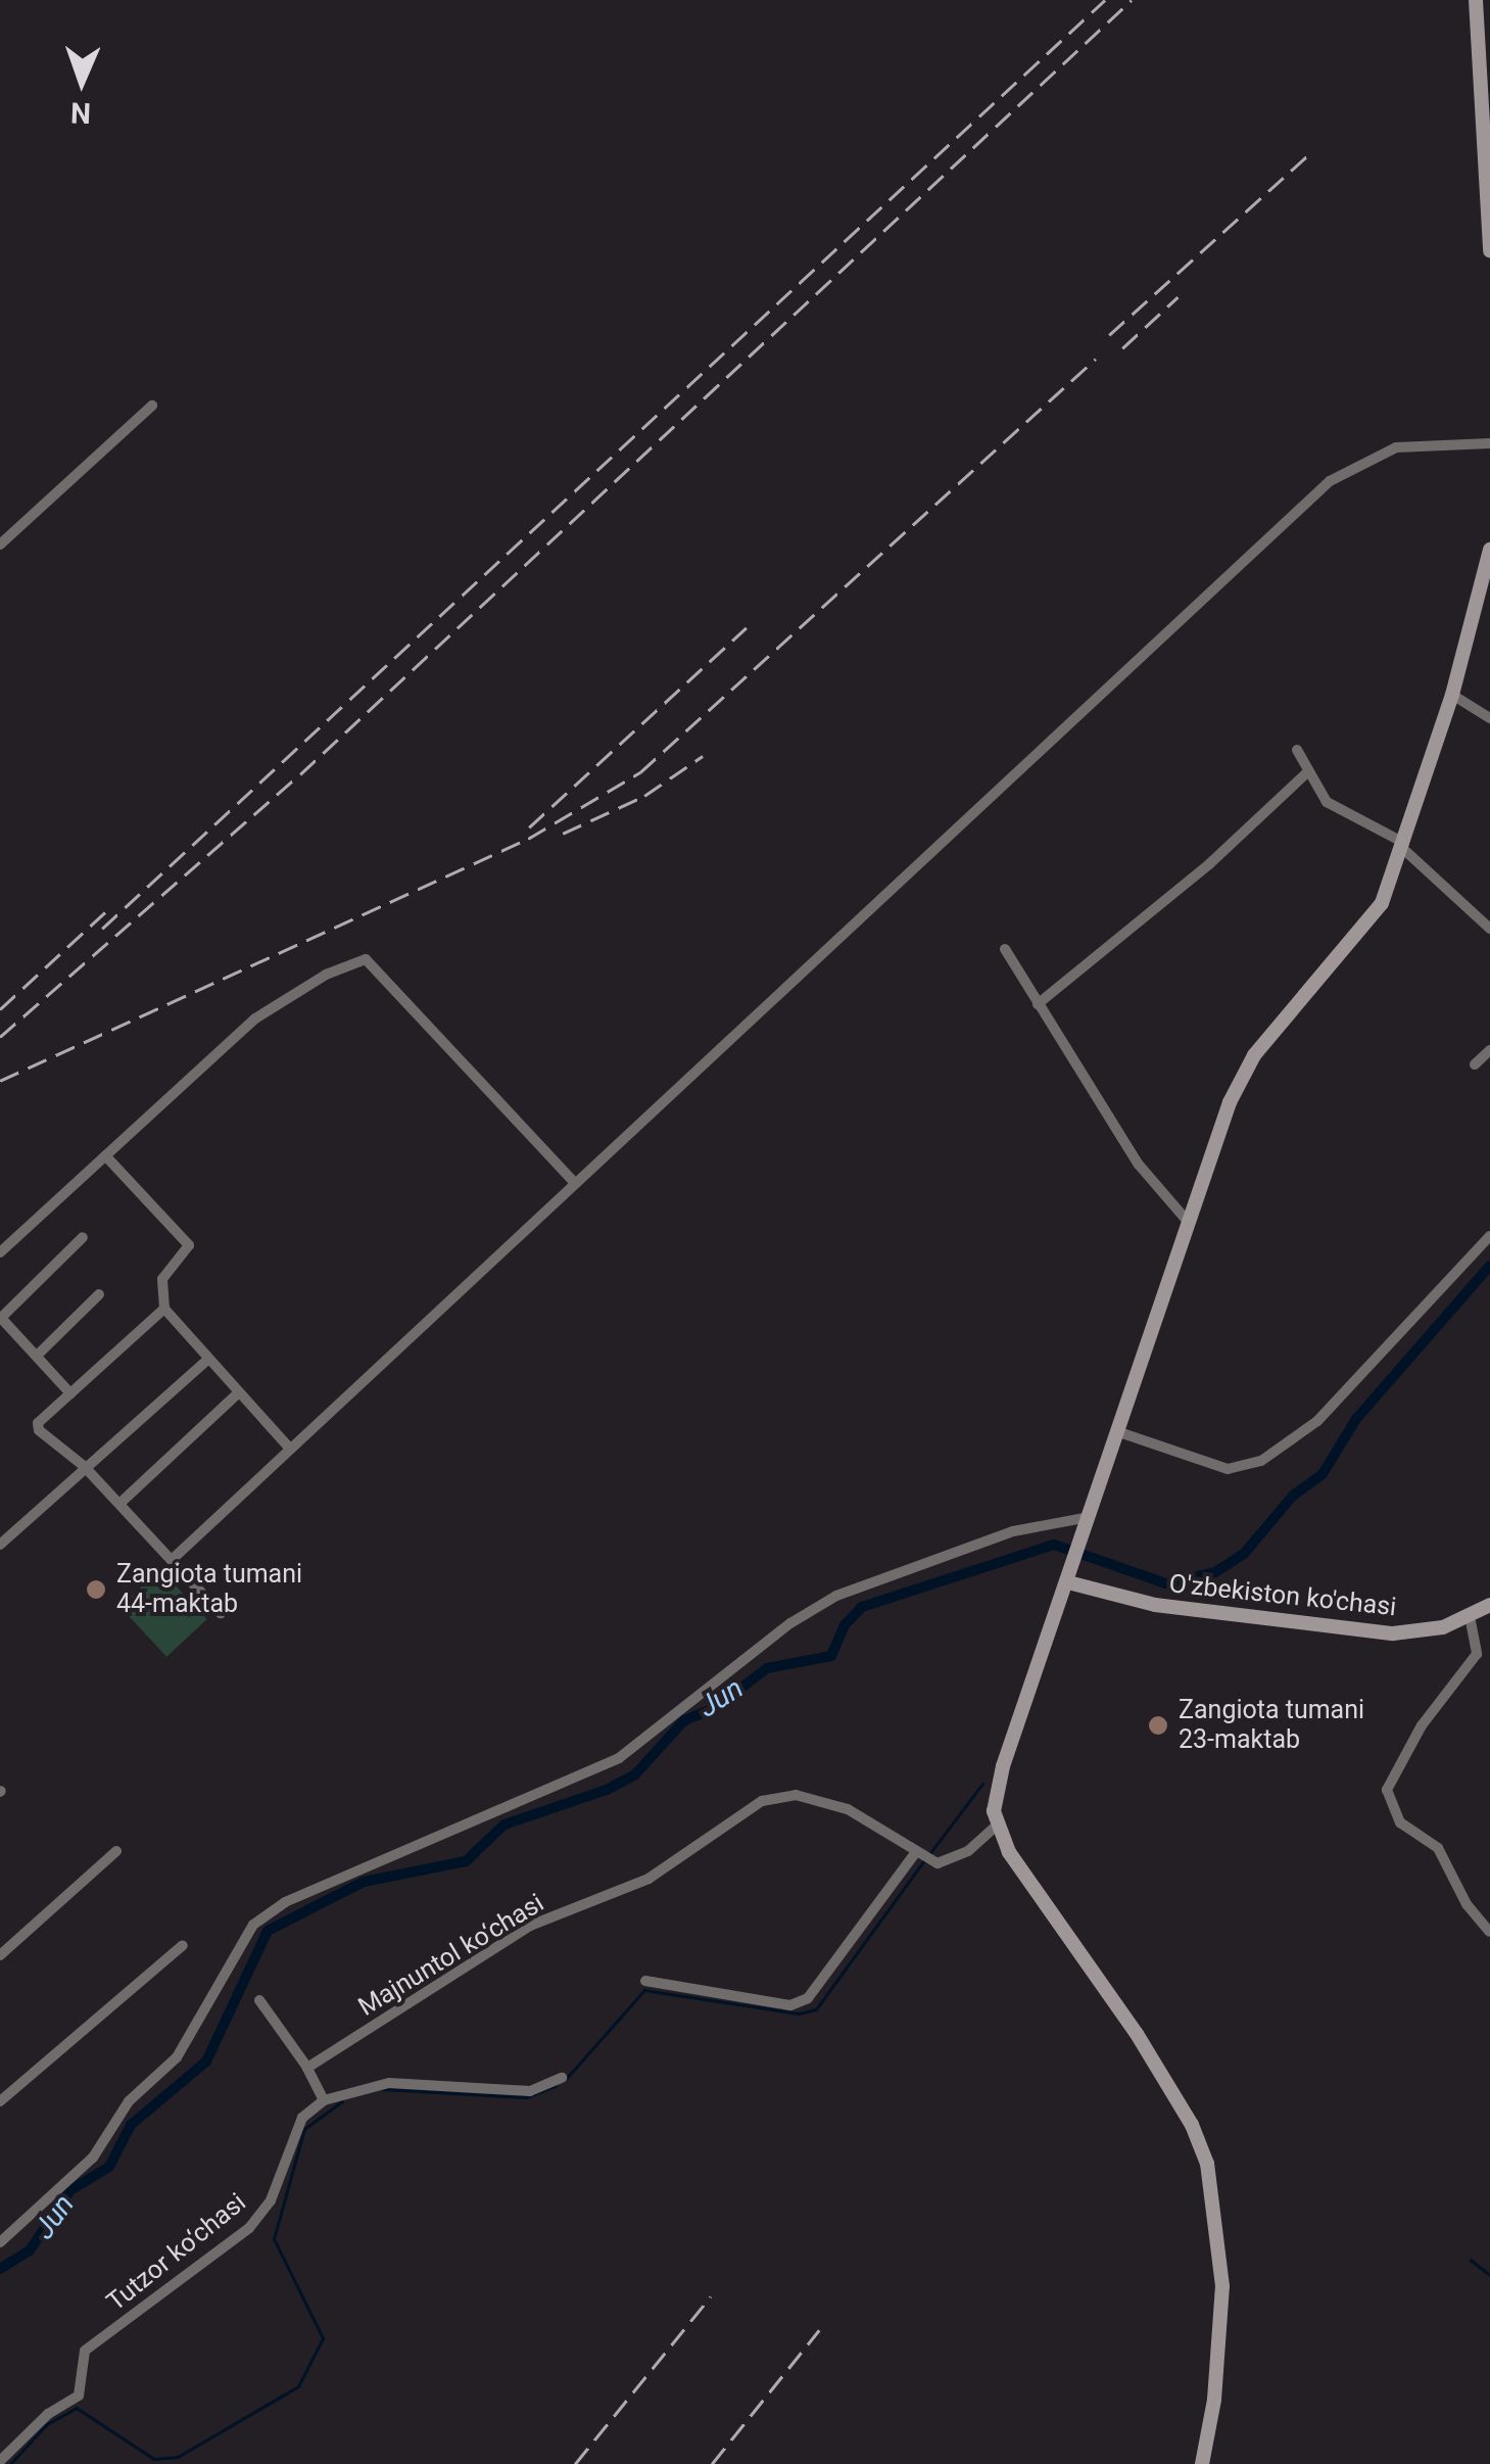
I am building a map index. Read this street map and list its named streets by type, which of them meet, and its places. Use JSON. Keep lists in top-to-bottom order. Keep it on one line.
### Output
{"streets":{"main road":["O'zbekiston ko'chasi"],"street":["Majnuntol ko‘chasi","Tutzor ko‘chasi"]},"water":["Jun"],"places":["Zangiota tumani 44-maktab","Zangiota tumani 23-maktab"],"north":"bottom"}
